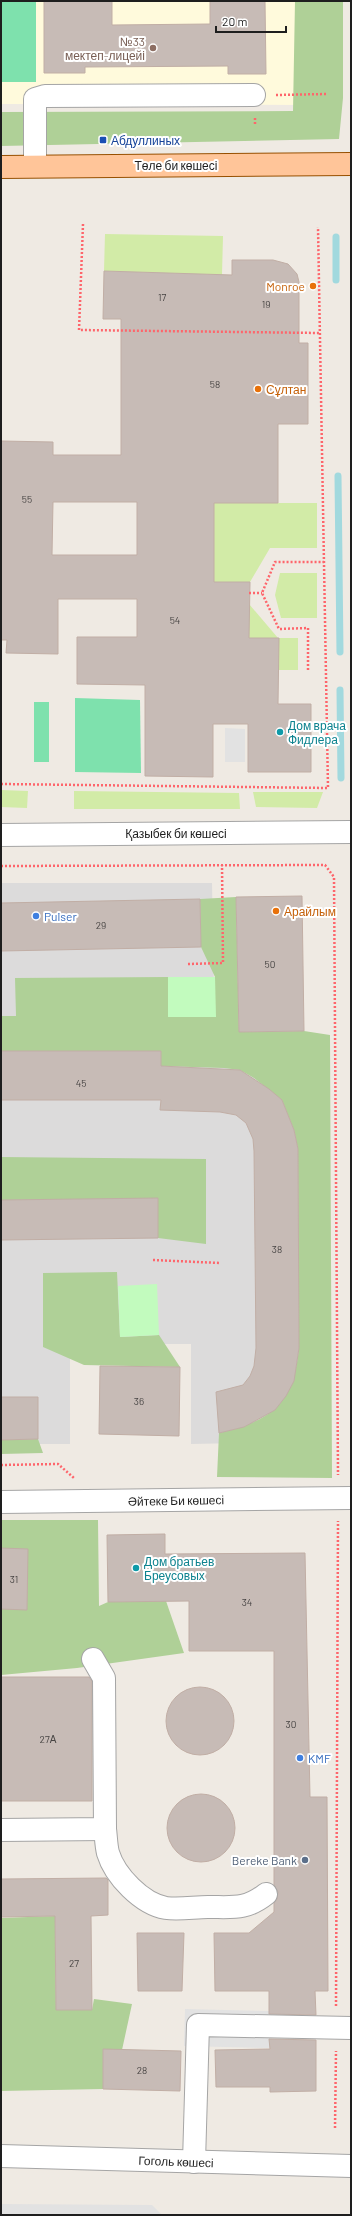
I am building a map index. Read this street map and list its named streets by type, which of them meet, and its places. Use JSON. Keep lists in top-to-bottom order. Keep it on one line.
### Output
{"streets":{"main road":["Төле би көшесі"],"street":["Қазыбек би көшесі","Әйтеке Би көшесі","Гоголь көшесі"]},"places":{"other":["№33 мектеп-лицейі","Monroe","Сұлтан","Дом врача Фидлера","Арайлым","Pulser","Дом братьев Бреусовых","KMF","Bereke Bank"],"transit":["Абдуллиных"]},"house_numbers":["17","19","58","55","54","29","50","45","38","36","31","34","30","27А","27","28"],"scale_bar":"20 m"}
